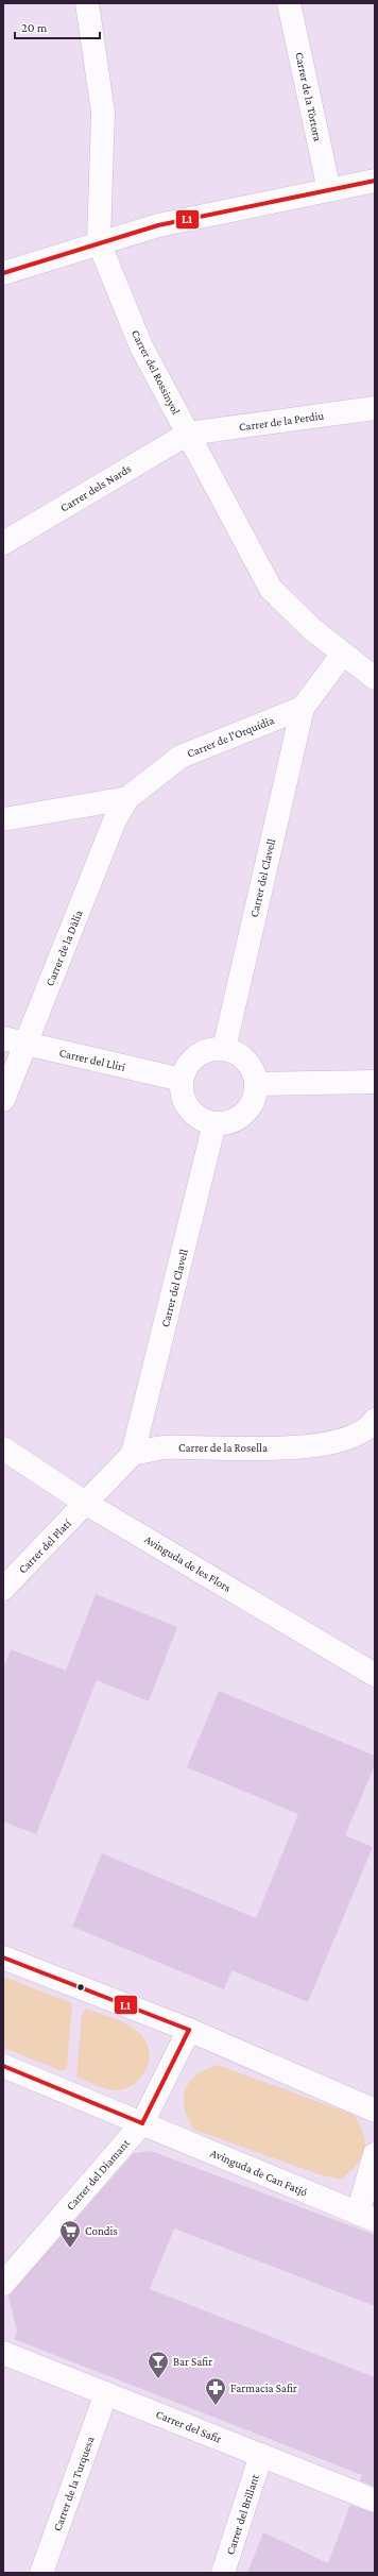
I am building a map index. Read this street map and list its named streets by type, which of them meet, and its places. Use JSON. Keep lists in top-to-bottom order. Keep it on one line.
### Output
{"streets":{"street":["Carrer de la Tòrtora","Carrer del Rossinyol","Carrer de la Perdiu","Carrer dels Nards","Carrer de l'Orquídia","Carrer del Clavell","Carrer de la Dàlia","Carrer del Lliri","Carrer de la Rosella","Carrer del Platí","Avinguda de les Flors","Avinguda de Can Fatjó","Carrer del Diamant","Carrer del Safir","Carrer de la Turquesa","Carrer del Brillant"]},"crossings":[["Carrer del Rossinyol","Carrer de la Perdiu"],["Carrer del Rossinyol","Carrer dels Nards"],["Carrer de la Perdiu","Carrer dels Nards"],["Carrer de l'Orquídia","Carrer del Clavell"],["Carrer de l'Orquídia","Carrer de la Dàlia"],["Carrer del Clavell","Carrer del Lliri"],["Carrer del Clavell","Carrer de la Rosella"],["Carrer de la Dàlia","Carrer del Lliri"],["Carrer del Platí","Avinguda de les Flors"],["Avinguda de Can Fatjó","Carrer del Diamant"],["Carrer del Safir","Carrer de la Turquesa"],["Carrer del Safir","Carrer del Brillant"]],"places":{"supermarket":["Condis"],"bar":["Bar Safir"],"pharmacy":["Farmacia Safir"]},"lines":["transit line L1"],"scale_bar":"20 m"}
